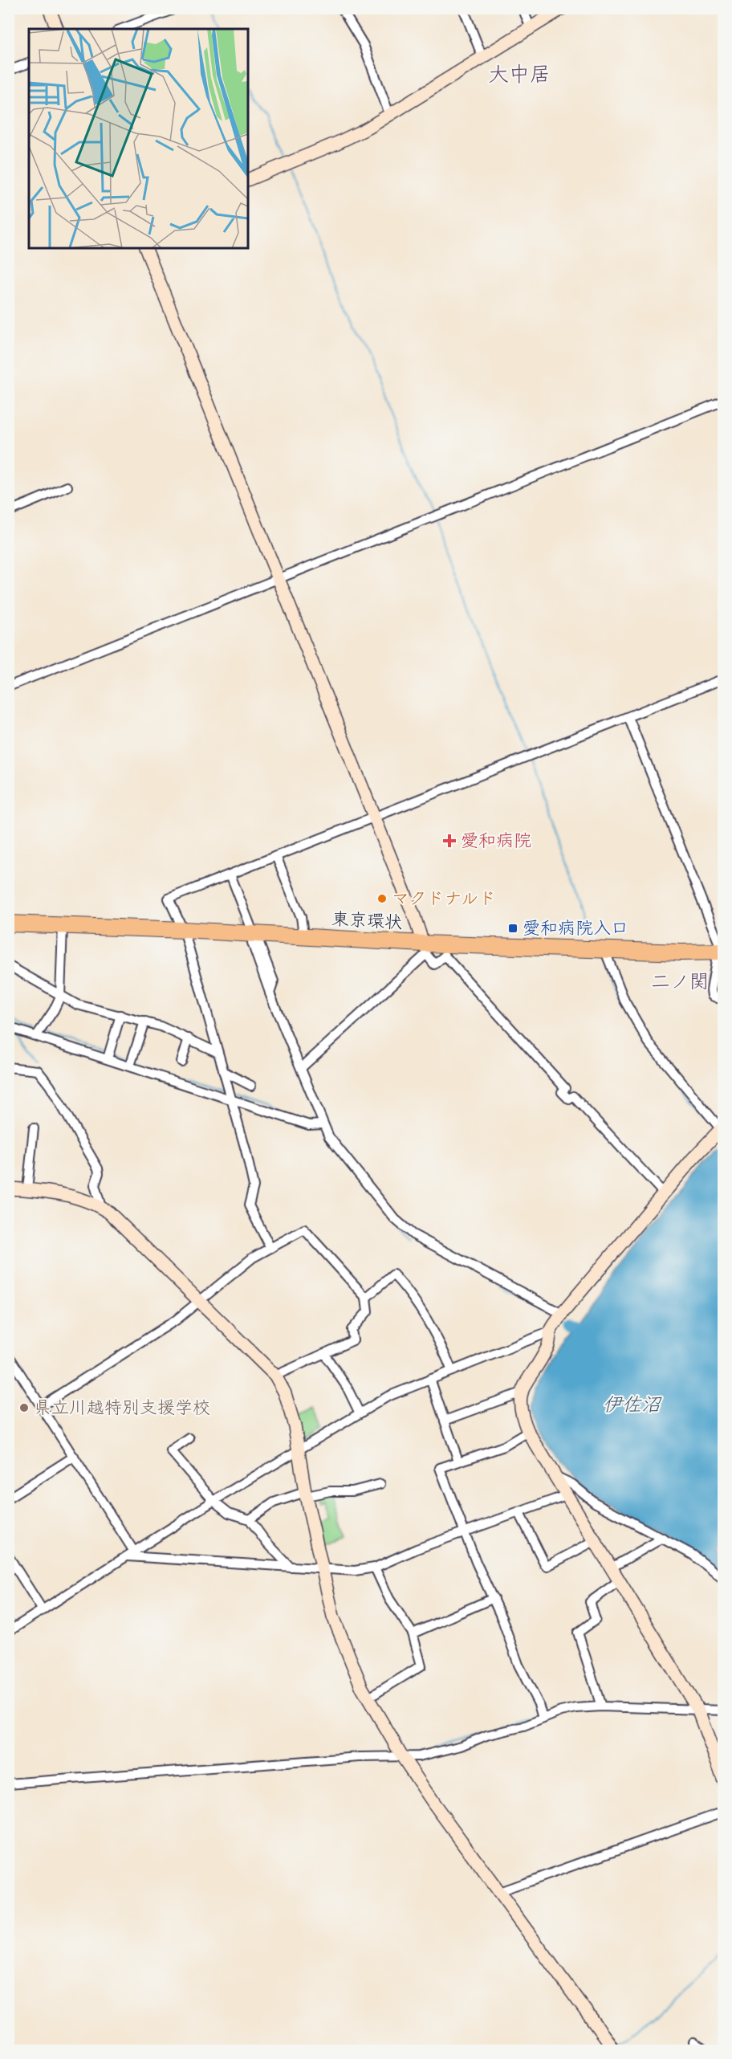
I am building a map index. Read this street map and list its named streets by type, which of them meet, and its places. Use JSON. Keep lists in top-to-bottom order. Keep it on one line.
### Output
{"streets":{"highway":["東京環状"]},"districts":["大中居","二ノ関"],"water":["伊佐沼"],"places":{"health":["愛和病院"],"other":["マクドナルド","県立川越特別支援学校"],"transit":["愛和病院入口"]}}
